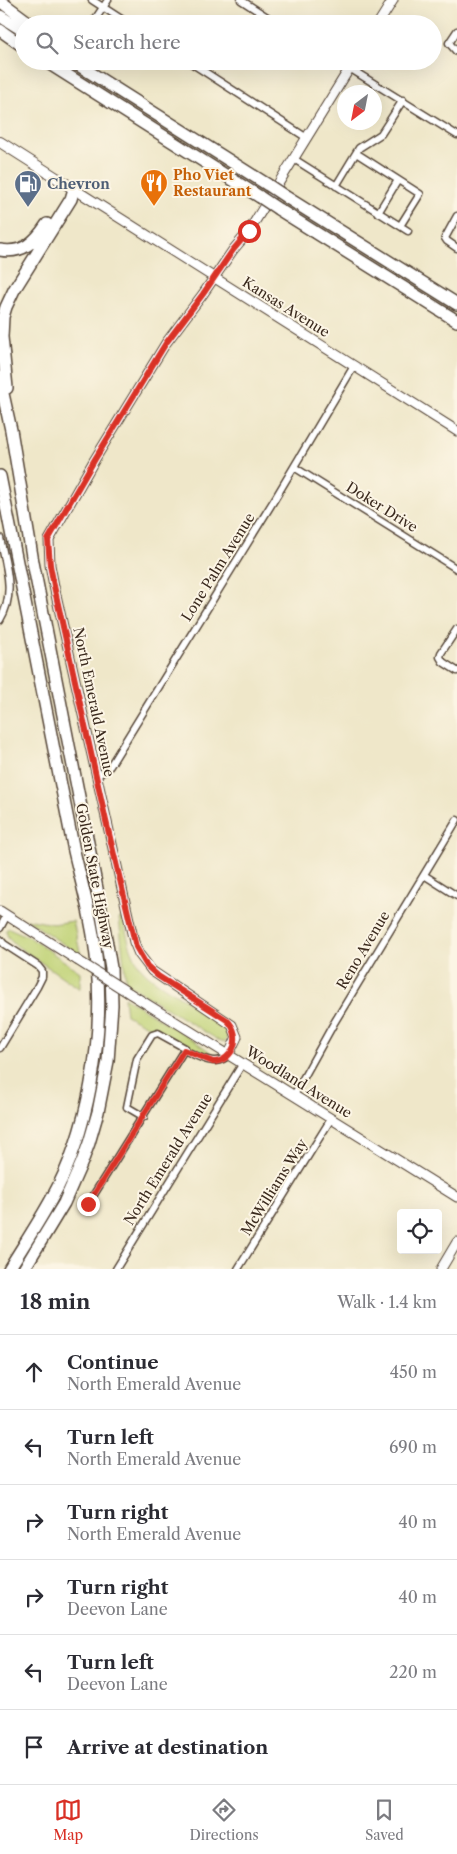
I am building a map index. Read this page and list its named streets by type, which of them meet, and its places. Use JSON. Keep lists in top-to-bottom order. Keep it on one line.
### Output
{"streets":{"highway":["Golden State Highway"],"main road":["Kansas Avenue"],"street":["Doker Drive","Lone Palm Avenue","North Emerald Avenue","Reno Avenue","Woodland Avenue","McWilliams Way"]},"crossings":[["Kansas Avenue","Lone Palm Avenue"],["Kansas Avenue","North Emerald Avenue"],["Doker Drive","Lone Palm Avenue"],["Lone Palm Avenue","North Emerald Avenue"],["North Emerald Avenue","Woodland Avenue"],["Reno Avenue","Woodland Avenue"],["Woodland Avenue","McWilliams Way"]],"places":{"restaurant":["Pho Viet Restaurant"],"fuel station":["Chevron"]},"north":"bottom left","page":{"search":"Search here","heading":["18 min","Walk · 1.4 km"],"list":[["Continue","North Emerald Avenue","450 m"],["Turn left","North Emerald Avenue","690 m"],["Turn right","North Emerald Avenue","40 m"],["Turn right","Deevon Lane","40 m"],["Turn left","Deevon Lane","220 m"],"Arrive at destination"],"nav":["Map","Directions","Saved"]}}
